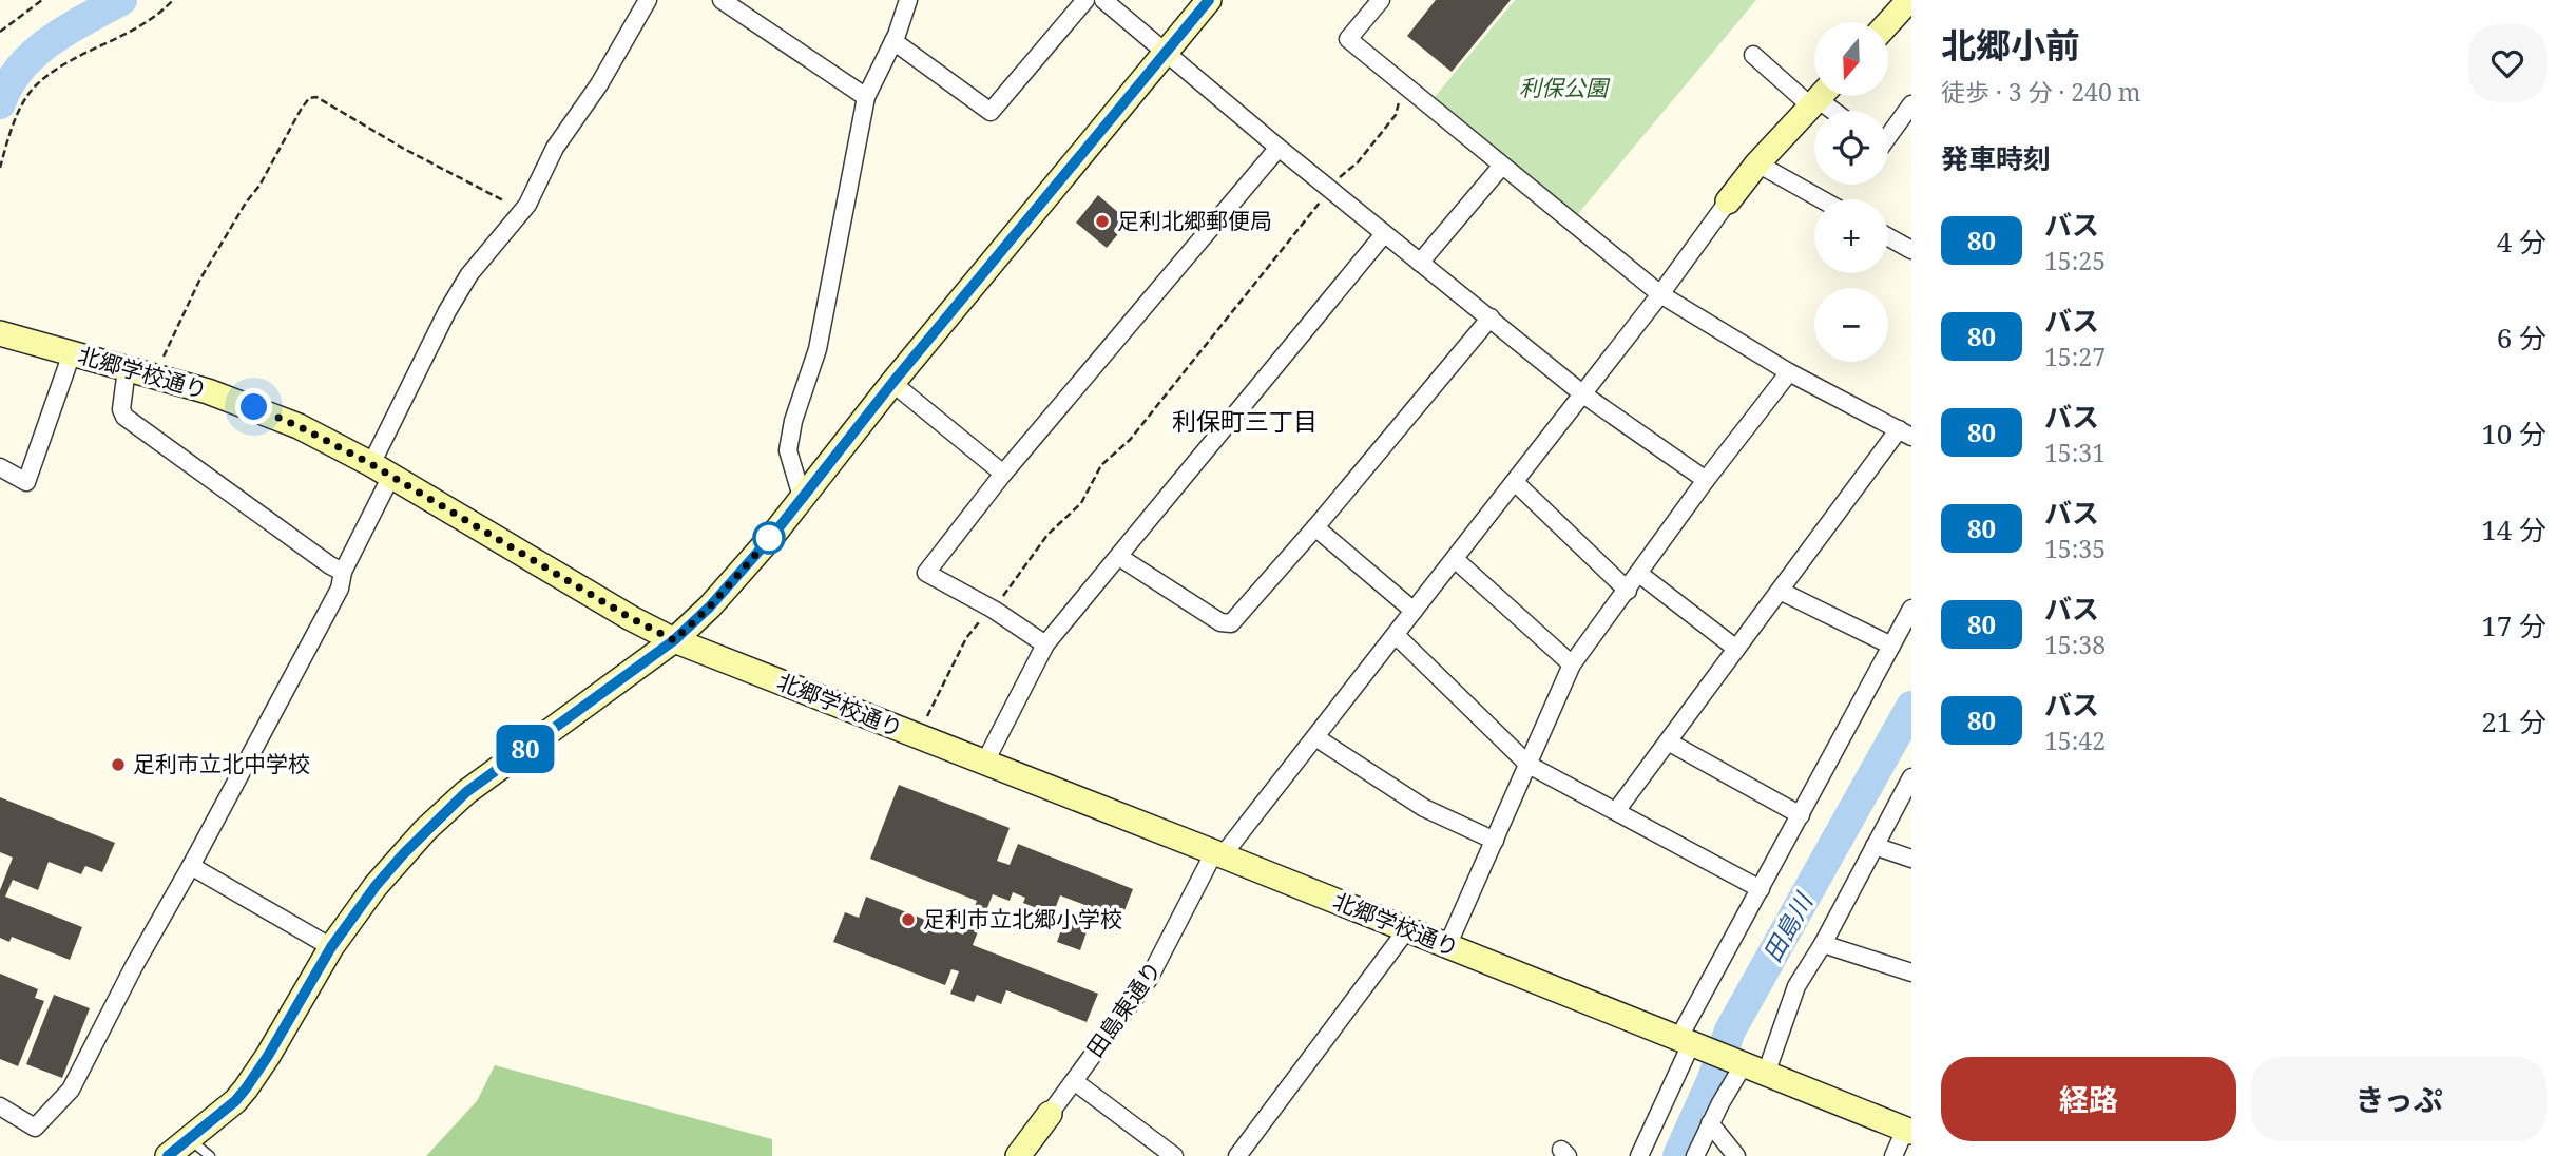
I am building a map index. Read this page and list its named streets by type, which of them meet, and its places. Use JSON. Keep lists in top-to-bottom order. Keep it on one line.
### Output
{"streets":{"street":["北郷学校通り","田島東通り"]},"crossings":[["北郷学校通り","田島東通り"]],"districts":["利保町三丁目"],"water":["田島川"],"parks":["利保公園"],"places":["足利北郷郵便局","足利市立北中学校","足利市立北郷小学校"],"lines":["bus line 80"],"north":"bottom","page":{"on_map":"80","heading":[["北郷小前","徒歩 · 3 分 · 240 m"],"発車時刻"],"map_buttons":["+","−"],"list":[{"mark":"80","name":"バス","note":"15:25","value":"4 分"},{"mark":"80","name":"バス","note":"15:27","value":"6 分"},{"mark":"80","name":"バス","note":"15:31","value":"10 分"},{"mark":"80","name":"バス","note":"15:35","value":"14 分"},{"mark":"80","name":"バス","note":"15:38","value":"17 分"},{"mark":"80","name":"バス","note":"15:42","value":"21 分"}],"buttons":["経路","きっぷ"]}}
